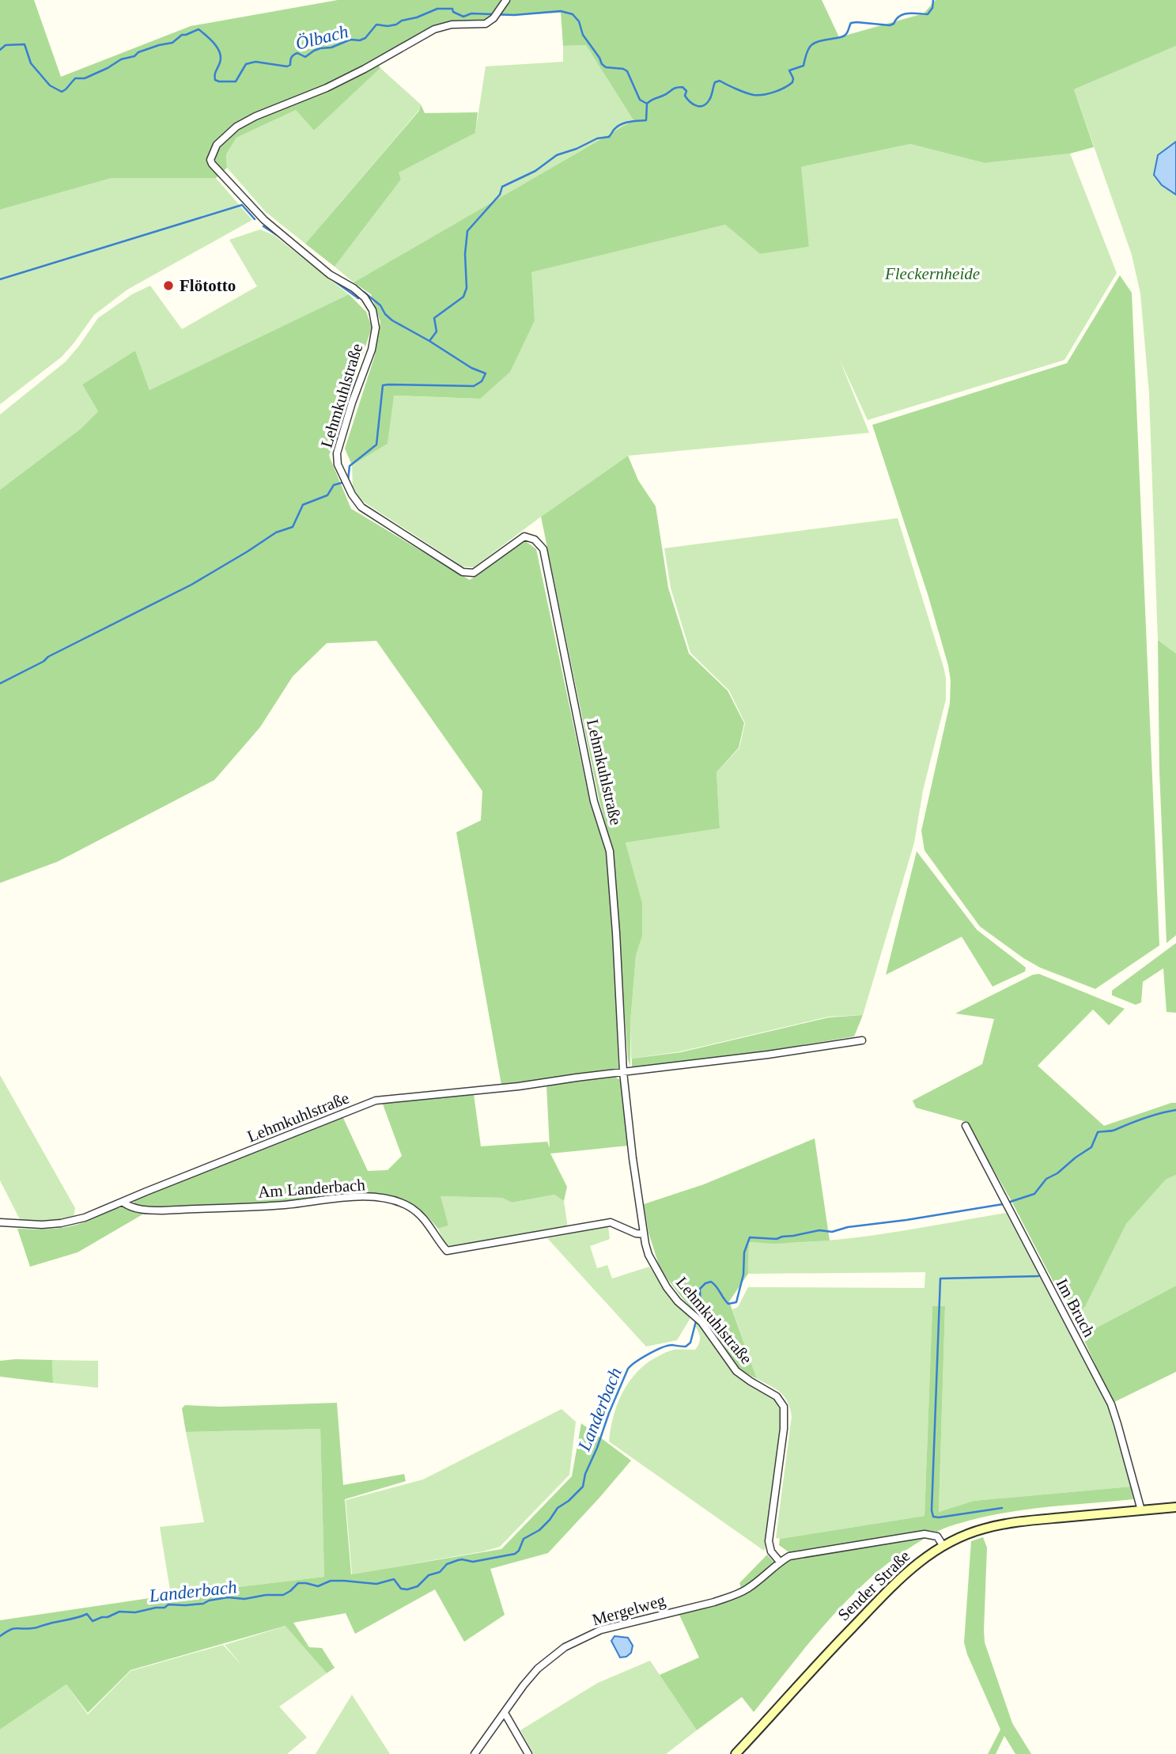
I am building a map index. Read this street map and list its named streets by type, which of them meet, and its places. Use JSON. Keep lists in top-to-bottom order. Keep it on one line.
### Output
{"streets":{"main road":["Sender Straße"],"street":["Lehmkuhlstraße","Am Landerbach","Im Bruch","Mergelweg"]},"crossings":[["Lehmkuhlstraße","Am Landerbach"],["Lehmkuhlstraße","Mergelweg"],["Im Bruch","Sender Straße"]],"water":["Ölbach","Landerbach"],"parks":["Fleckernheide"],"places":["Flötotto"]}
